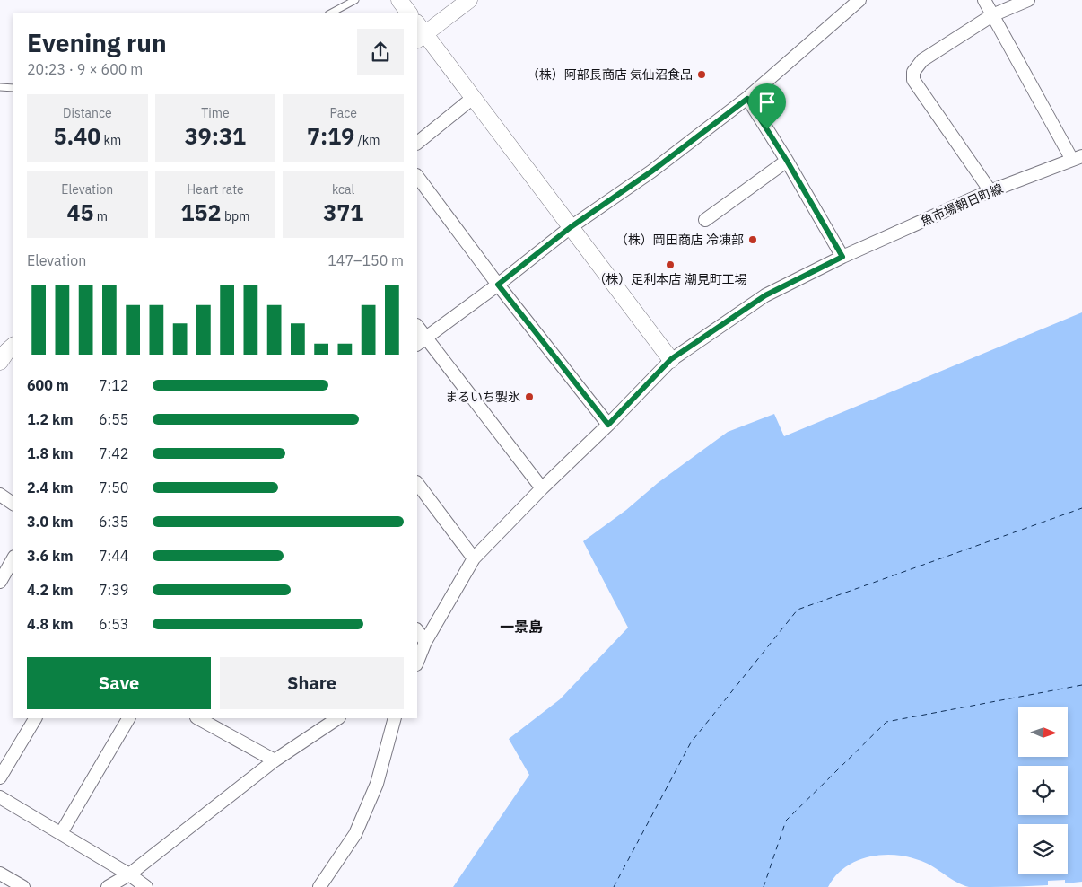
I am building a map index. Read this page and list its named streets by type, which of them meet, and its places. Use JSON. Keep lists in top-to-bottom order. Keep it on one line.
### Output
{"streets":{"street":["魚市場朝日町線"]},"districts":["一景島"],"places":["（株）阿部長商店 気仙沼食品","（株）岡田商店 冷凍部","（株）足利本店 潮見町工場","まるいち製氷"],"north":"right","page":{"heading":["Evening run","20:23 · 9 × 600 m"],"stats":[["Distance","5.40 km"],["Time","39:31"],["Pace","7:19 /km"],["Elevation","45 m"],["Heart rate","152 bpm"],["kcal","371"]],"chart":["Elevation","147–150 m"],"list":[{"name":"600 m","note":"7:12"},{"name":"1.2 km","note":"6:55"},{"name":"1.8 km","note":"7:42"},{"name":"2.4 km","note":"7:50"},{"name":"3.0 km","note":"6:35"},{"name":"3.6 km","note":"7:44"},{"name":"4.2 km","note":"7:39"},{"name":"4.8 km","note":"6:53"}],"buttons":["Save","Share"]}}
